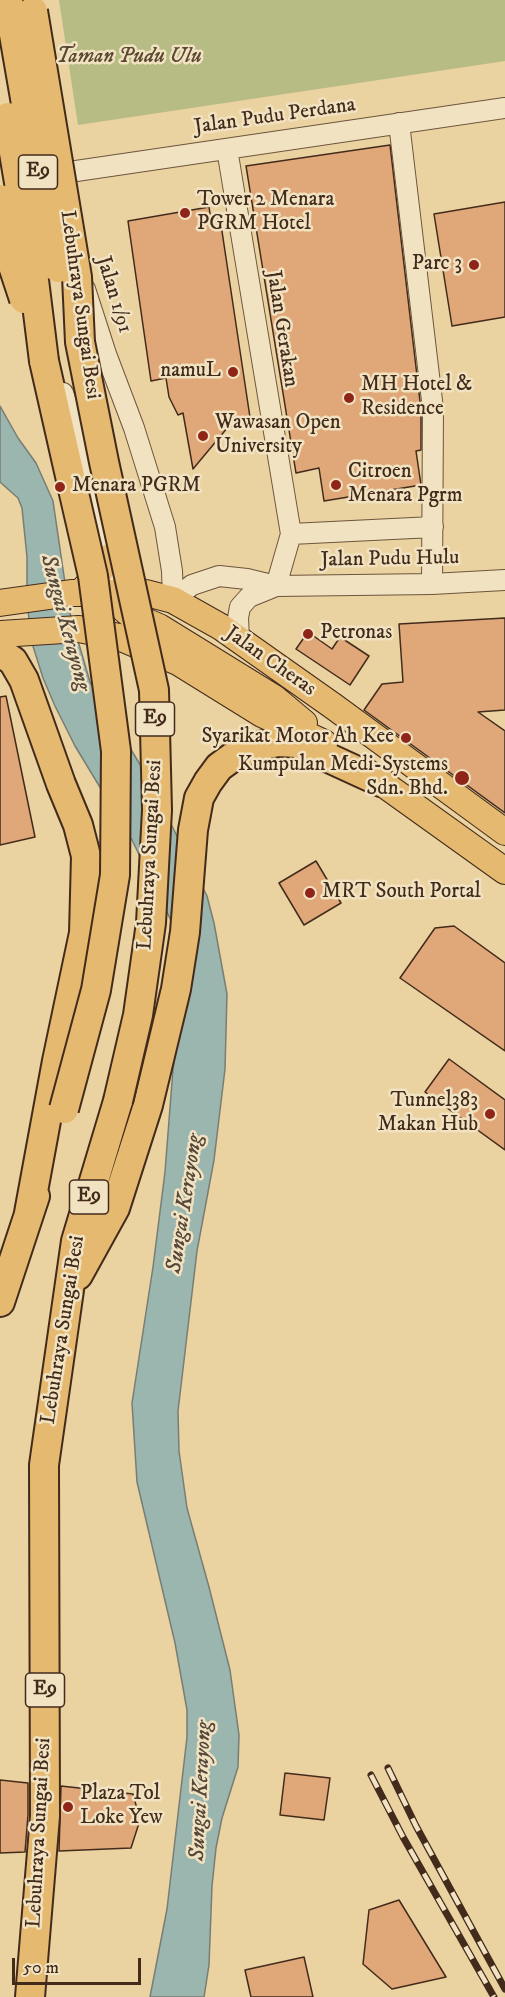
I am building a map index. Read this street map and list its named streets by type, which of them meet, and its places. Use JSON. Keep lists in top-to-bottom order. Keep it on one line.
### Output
{"streets":{"highway":["E9","Lebuhraya Sungai Besi"],"main road":["Jalan Cheras"],"street":["Jalan Pudu Perdana","Jalan 1/91","Jalan Gerakan","Jalan Pudu Hulu"]},"crossings":[["Jalan Pudu Perdana","Jalan 1/91"],["Jalan Pudu Perdana","Lebuhraya Sungai Besi"],["Jalan Pudu Perdana","Jalan Gerakan"],["E9","Lebuhraya Sungai Besi"],["Jalan 1/91","Jalan Pudu Hulu"],["Jalan 1/91","Jalan Cheras"],["Jalan Gerakan","Jalan Pudu Hulu"],["Jalan Pudu Hulu","Jalan Cheras"]],"water":["Sungai Kerayong"],"parks":["Taman Pudu Ulu"],"places":["Tower 2 Menara PGRM Hotel","Parc 3","namuL","MH Hotel & Residence","Wawasan Open University","Citroen Menara Pgrm","Menara PGRM","Petronas","Syarikat Motor Ah Kee","Kumpulan Medi-Systems Sdn. Bhd.","MRT South Portal","Tunnel383 Makan Hub","Plaza Tol Loke Yew"],"scale_bar":"50 m"}
